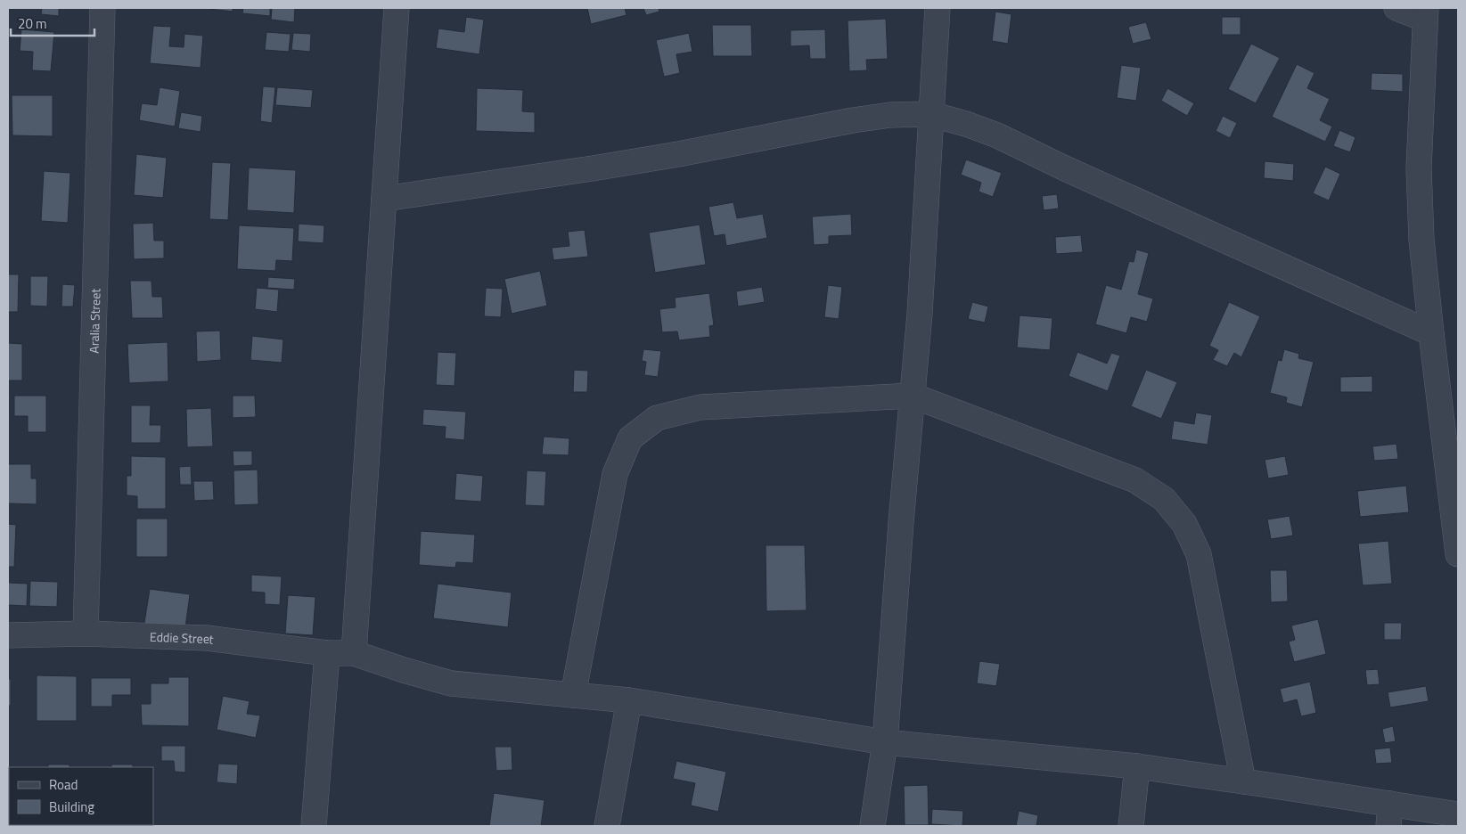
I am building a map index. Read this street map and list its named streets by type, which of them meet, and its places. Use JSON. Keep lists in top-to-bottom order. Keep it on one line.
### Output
{"streets":{"street":["Aralia Street","Eddie Street"]},"crossings":[["Aralia Street","Eddie Street"]],"legend":["Road","Building"],"scale_bar":"20 m"}
